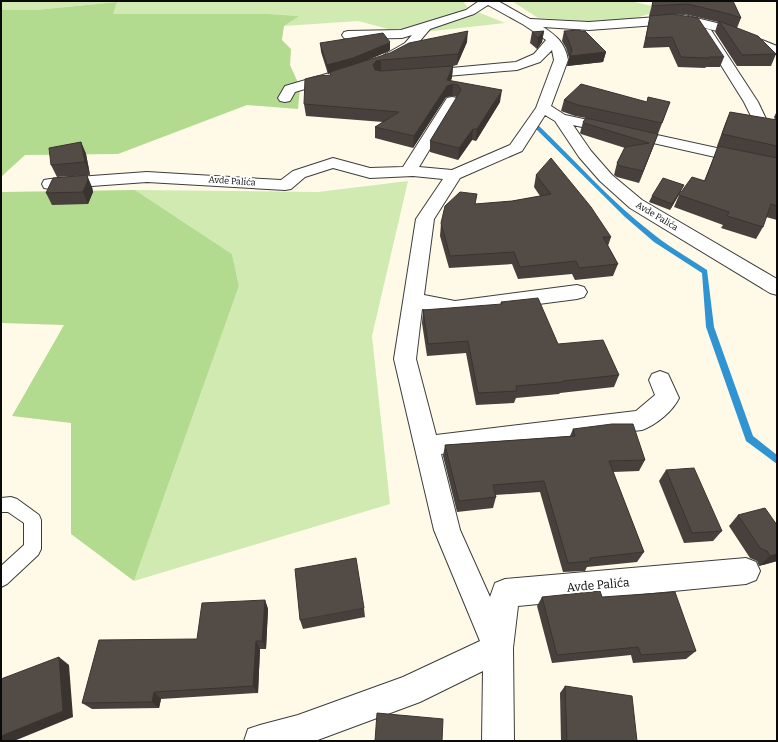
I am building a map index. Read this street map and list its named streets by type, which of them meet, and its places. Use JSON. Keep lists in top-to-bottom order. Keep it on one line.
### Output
{"streets":{"street":["Avde Palića"]}}
